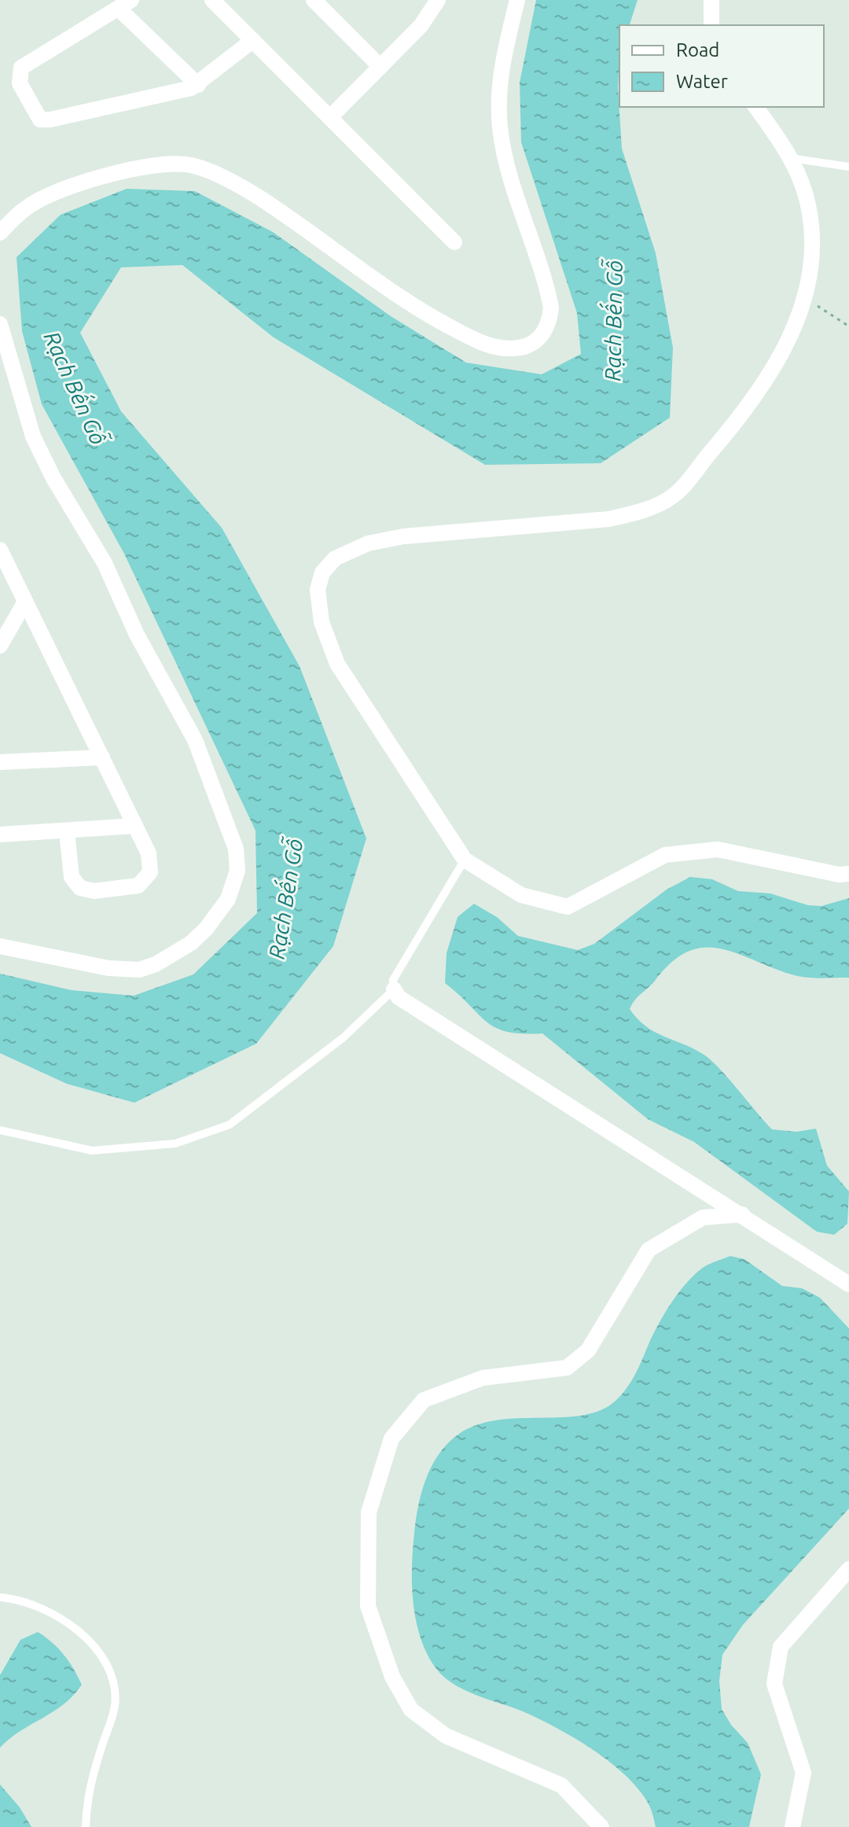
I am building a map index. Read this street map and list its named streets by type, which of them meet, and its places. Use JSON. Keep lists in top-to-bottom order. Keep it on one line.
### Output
{"water":["Rạch Bến Gỗ"],"legend":["Road","Water"]}
